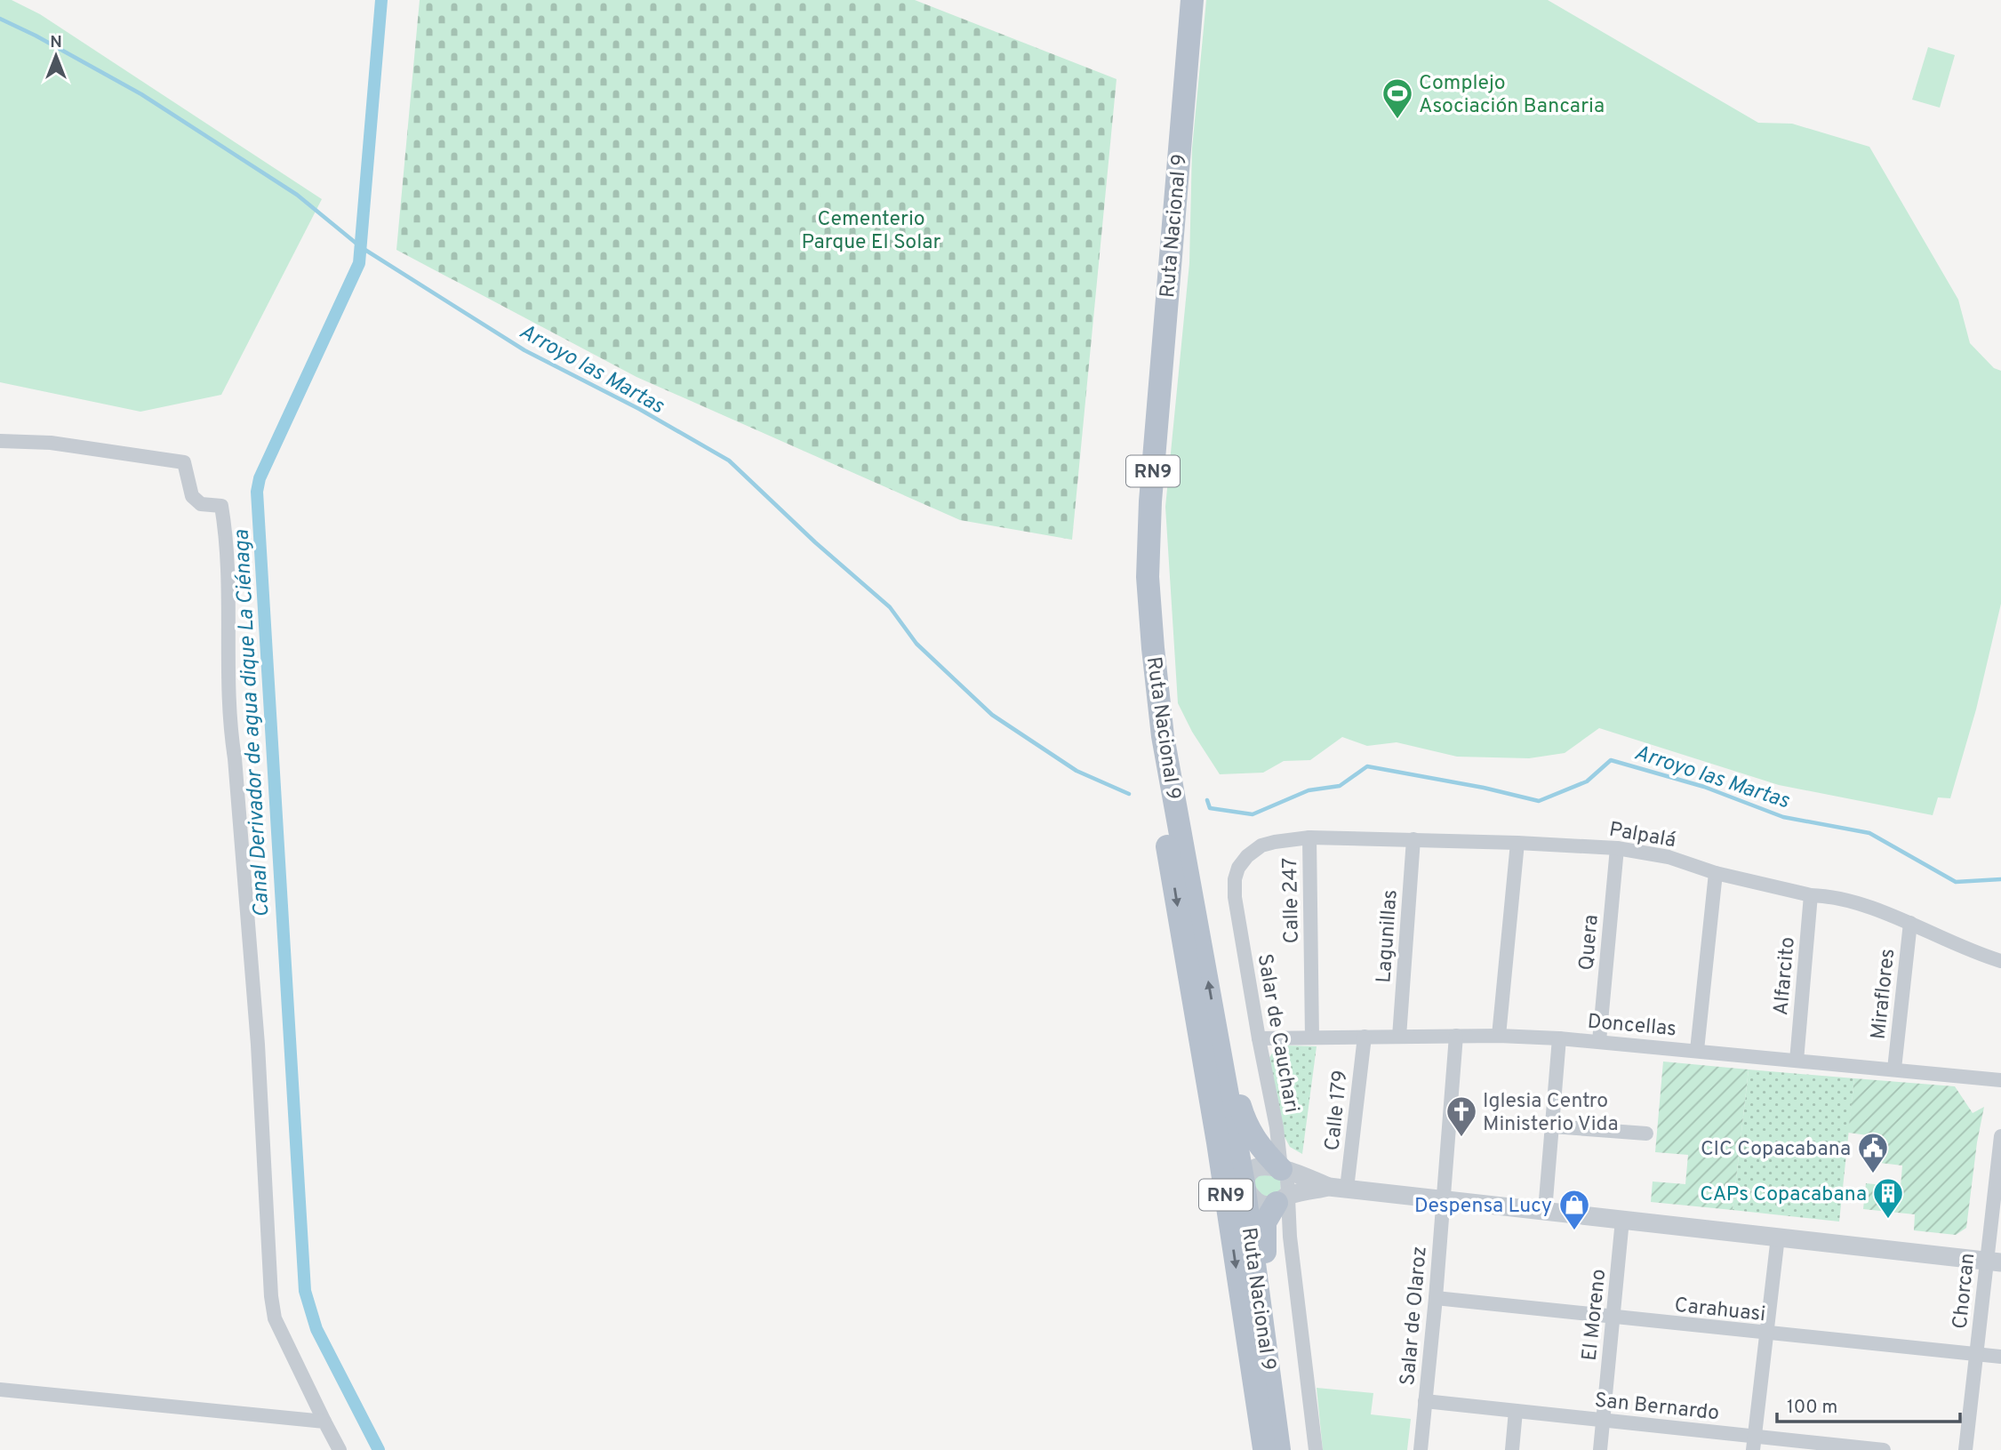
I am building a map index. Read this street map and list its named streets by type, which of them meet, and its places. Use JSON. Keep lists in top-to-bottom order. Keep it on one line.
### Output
{"streets":{"main road":["Ruta Nacional 9","RN9"],"street":["Palpalá","Calle 247","Lagunillas","Quera","Alfarcito","Miraflores","Doncellas","Salar de Cauchari","Calle 179","Chorcan","Carahuasi","El Moreno","Salar de Olaroz","San Bernardo"]},"crossings":[["Ruta Nacional 9","Salar de Cauchari"],["Palpalá","Calle 247"],["Palpalá","Lagunillas"],["Palpalá","Quera"],["Palpalá","Alfarcito"],["Palpalá","Miraflores"],["Palpalá","Salar de Cauchari"],["Calle 247","Doncellas"],["Lagunillas","Doncellas"],["Quera","Doncellas"],["Alfarcito","Doncellas"],["Miraflores","Doncellas"],["Doncellas","Salar de Cauchari"],["Doncellas","Calle 179"],["Doncellas","Salar de Olaroz"],["Chorcan","Carahuasi"],["Carahuasi","El Moreno"],["Carahuasi","Salar de Olaroz"],["El Moreno","San Bernardo"],["Salar de Olaroz","San Bernardo"]],"water":["Arroyo las Martas","Canal Derivador de agua dique La Ciénaga"],"parks":["Cementerio Parque El Solar"],"places":{"sports":["Complejo Asociación Bancaria"],"church":["Iglesia Centro Ministerio Vida"],"public building":["CIC Copacabana"],"building":["CAPs Copacabana"],"shop":["Despensa Lucy"]},"scale_bar":"100 m","north":"top"}
